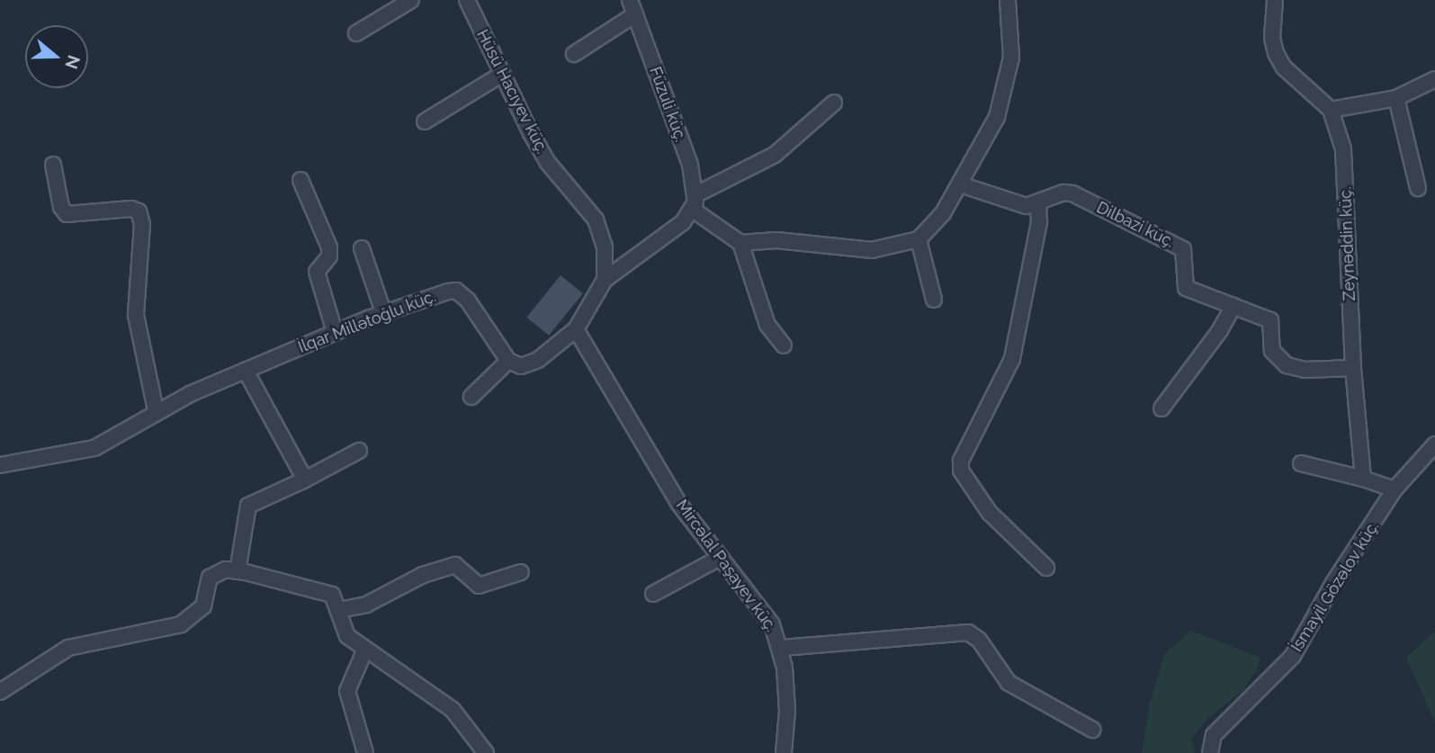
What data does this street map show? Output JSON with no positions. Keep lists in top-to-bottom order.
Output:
{
  "streets": {
    "street": [
      "Hüsü Hacıyev küç.",
      "Füzuli küç.",
      "Dilbazi küç.",
      "Zeynəddin küç.",
      "İlqar Millətoğlu küç.",
      "Mircəlal Paşayev küç.",
      "İsmayil Gözəlov küç."
    ]
  },
  "crossings": [
    ["Dilbazi küç.", "Zeynəddin küç."]
  ],
  "north": "right"
}
